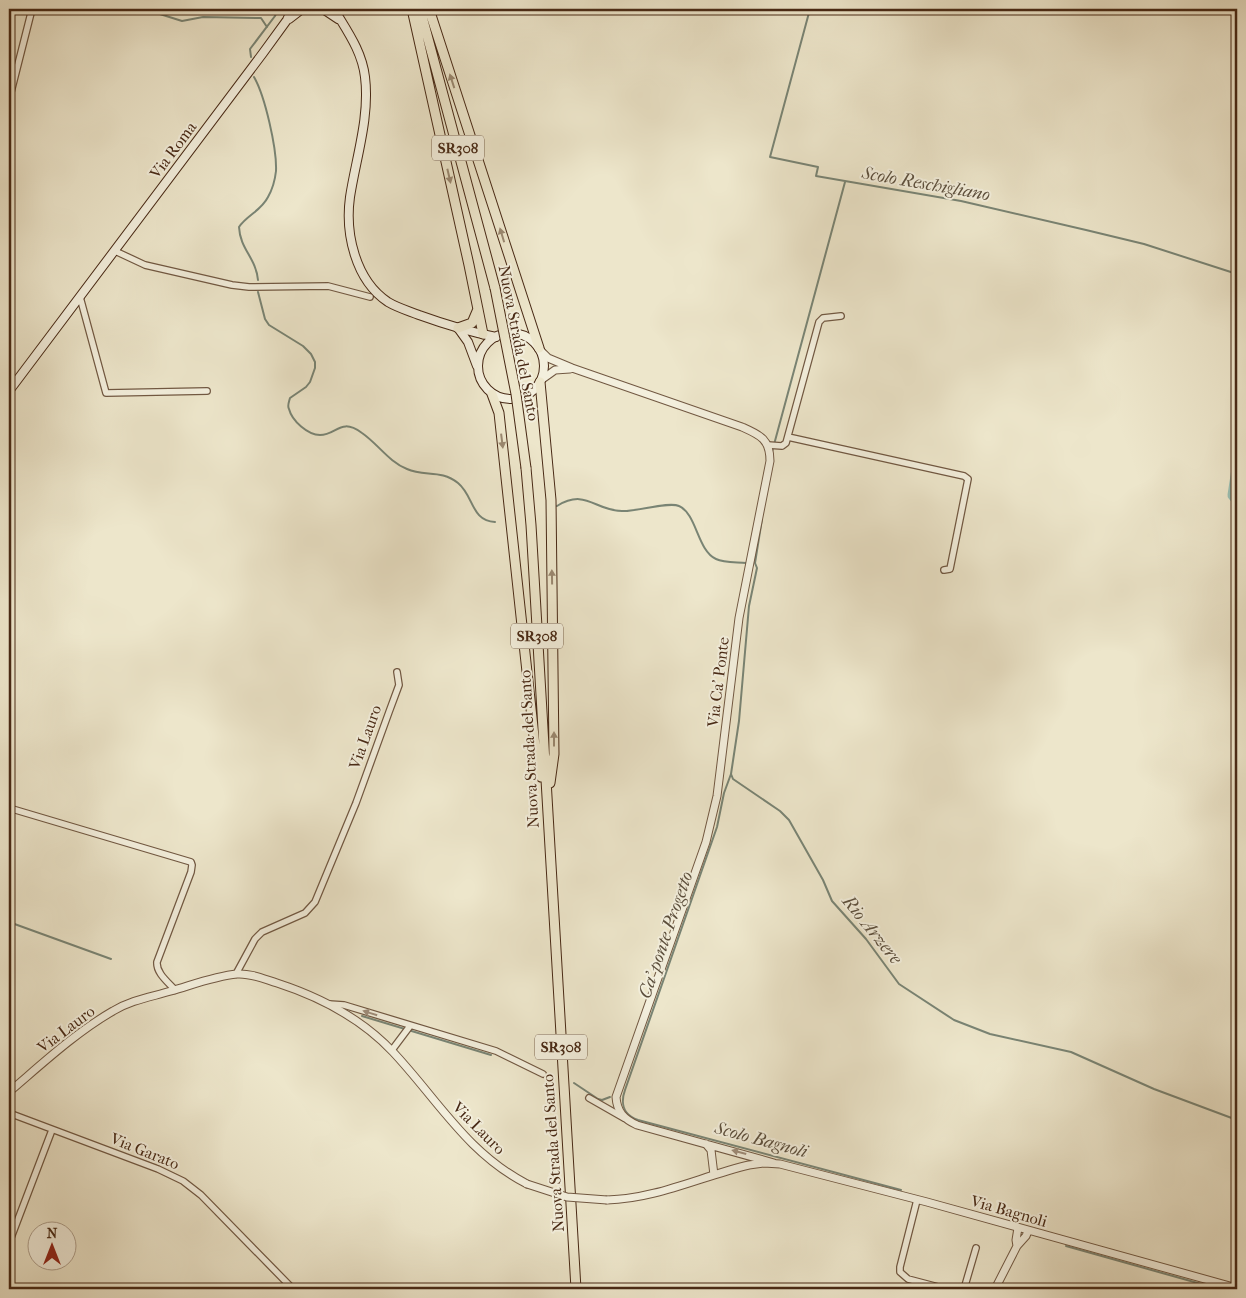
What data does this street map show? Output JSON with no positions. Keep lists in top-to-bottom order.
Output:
{
  "streets": {
    "highway": ["SR308", "Nuova Strada del Santo"],
    "main road": ["Via Roma"],
    "street": [
      "Via Ca' Ponte",
      "Via Lauro",
      "Via Garato",
      "Via Bagnoli"
    ]
  },
  "crossings": [
    ["Via Lauro", "Via Bagnoli"]
  ],
  "water": [
    "Scolo Reschigliano",
    "Rio Arzere",
    "Ca' ponte Progetto",
    "Scolo Bagnoli"
  ],
  "north": "top"
}
